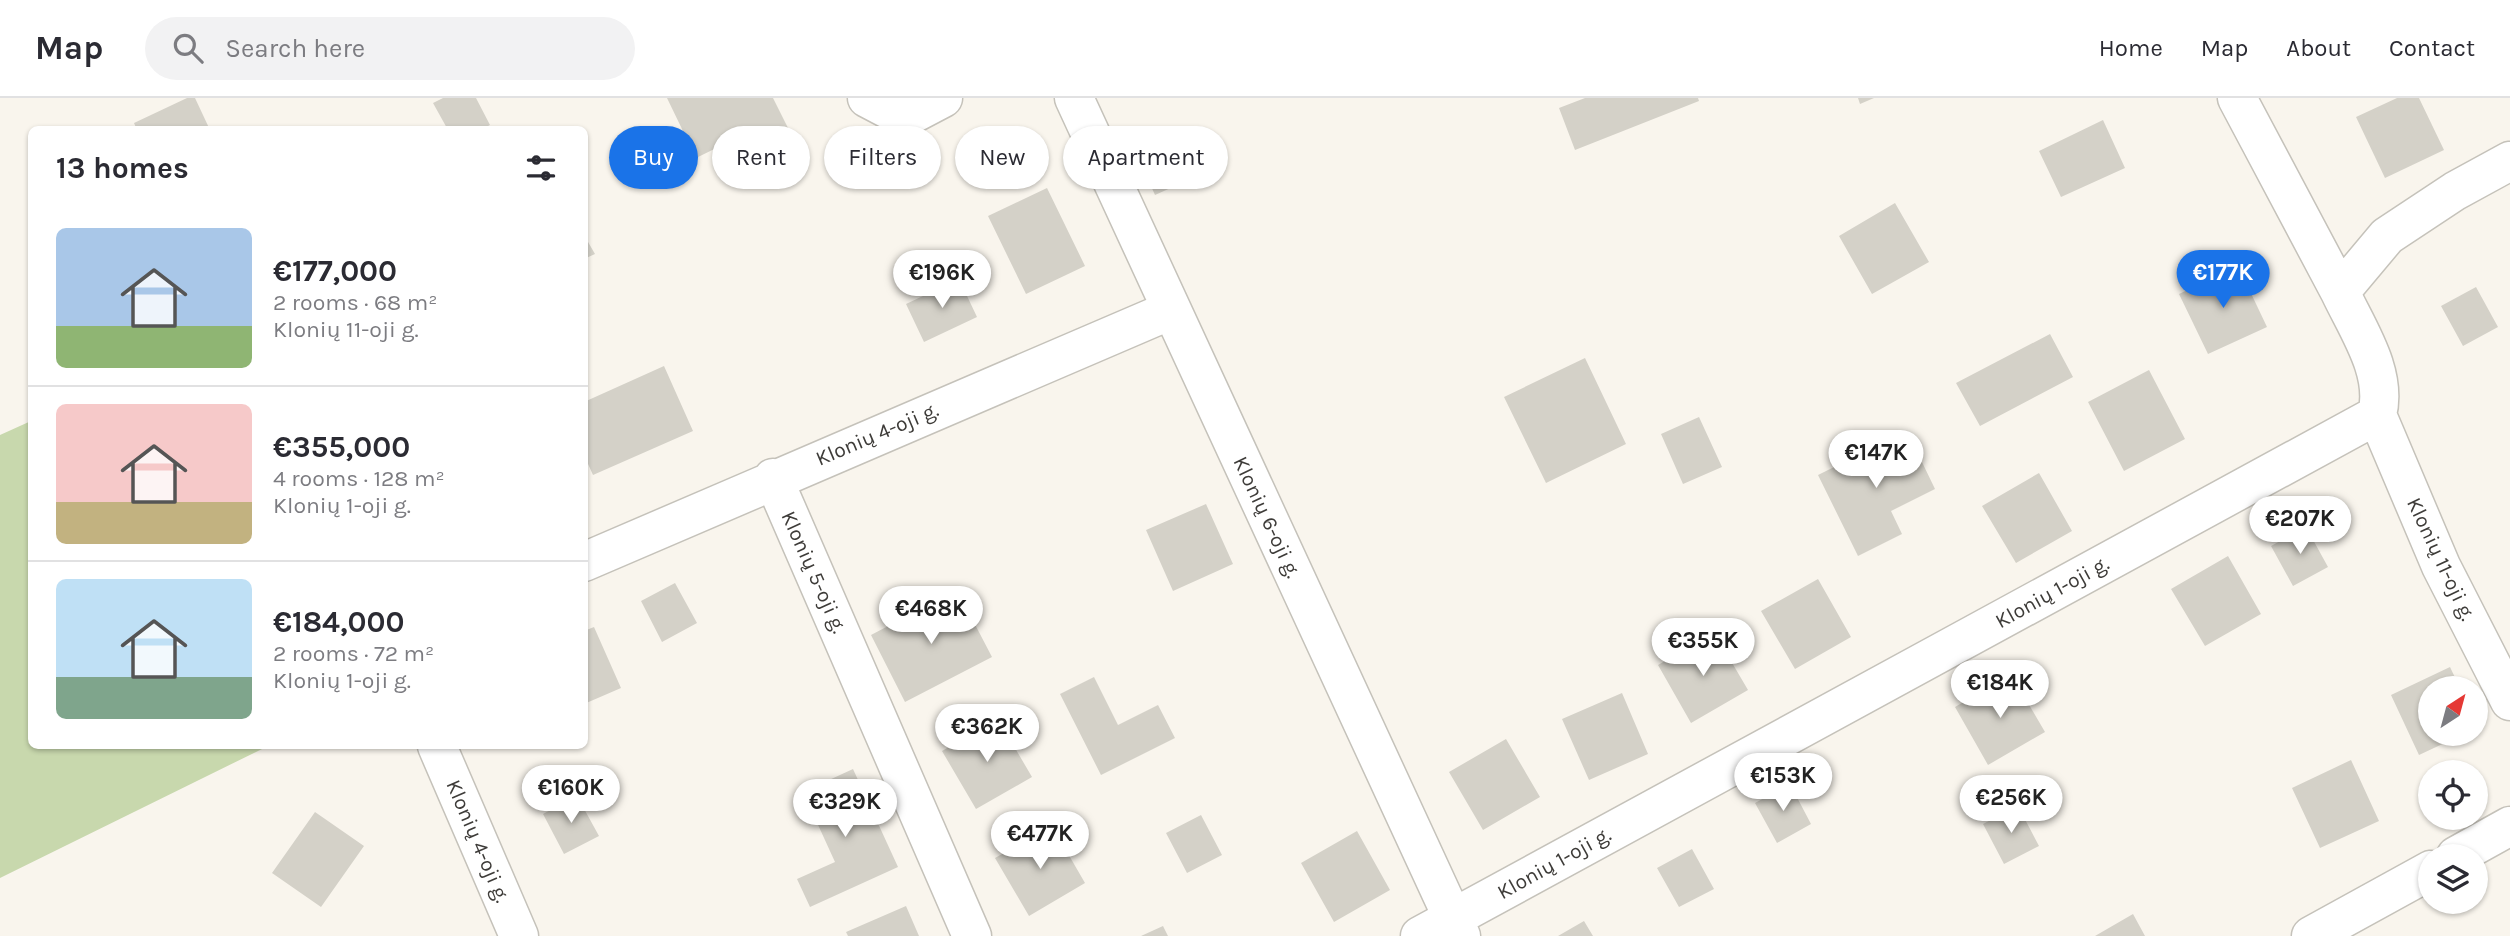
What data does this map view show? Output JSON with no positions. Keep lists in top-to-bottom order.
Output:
{
  "streets": {
    "street": [
      "Klonių 4-oji g.",
      "Klonių 6-oji g.",
      "Klonių 11-oji g.",
      "Klonių 5-oji g.",
      "Klonių 1-oji g."
    ]
  },
  "crossings": [
    ["Klonių 4-oji g.", "Klonių 6-oji g."],
    ["Klonių 4-oji g.", "Klonių 5-oji g."],
    ["Klonių 6-oji g.", "Klonių 1-oji g."],
    ["Klonių 11-oji g.", "Klonių 1-oji g."]
  ],
  "north": "top right",
  "page": {
    "header": "Map",
    "search": "Search here",
    "nav": [
      "Home",
      "Map",
      "About",
      "Contact"
    ],
    "chip": [
      "Buy",
      "Rent",
      "Filters",
      "New",
      "Apartment"
    ],
    "heading": "13 homes",
    "list": [
      {
        "name": "€177,000",
        "note": "2 rooms · 68 m² · Klonių 11-oji g."
      },
      {
        "name": "€355,000",
        "note": "4 rooms · 128 m² · Klonių 1-oji g."
      },
      {
        "name": "€184,000",
        "note": "2 rooms · 72 m² · Klonių 1-oji g."
      }
    ],
    "price": [
      "€196K",
      "€177K",
      "€147K",
      "€207K",
      "€468K",
      "€355K",
      "€184K",
      "€362K",
      "€153K",
      "€160K",
      "€256K",
      "€329K",
      "€477K"
    ]
  }
}
